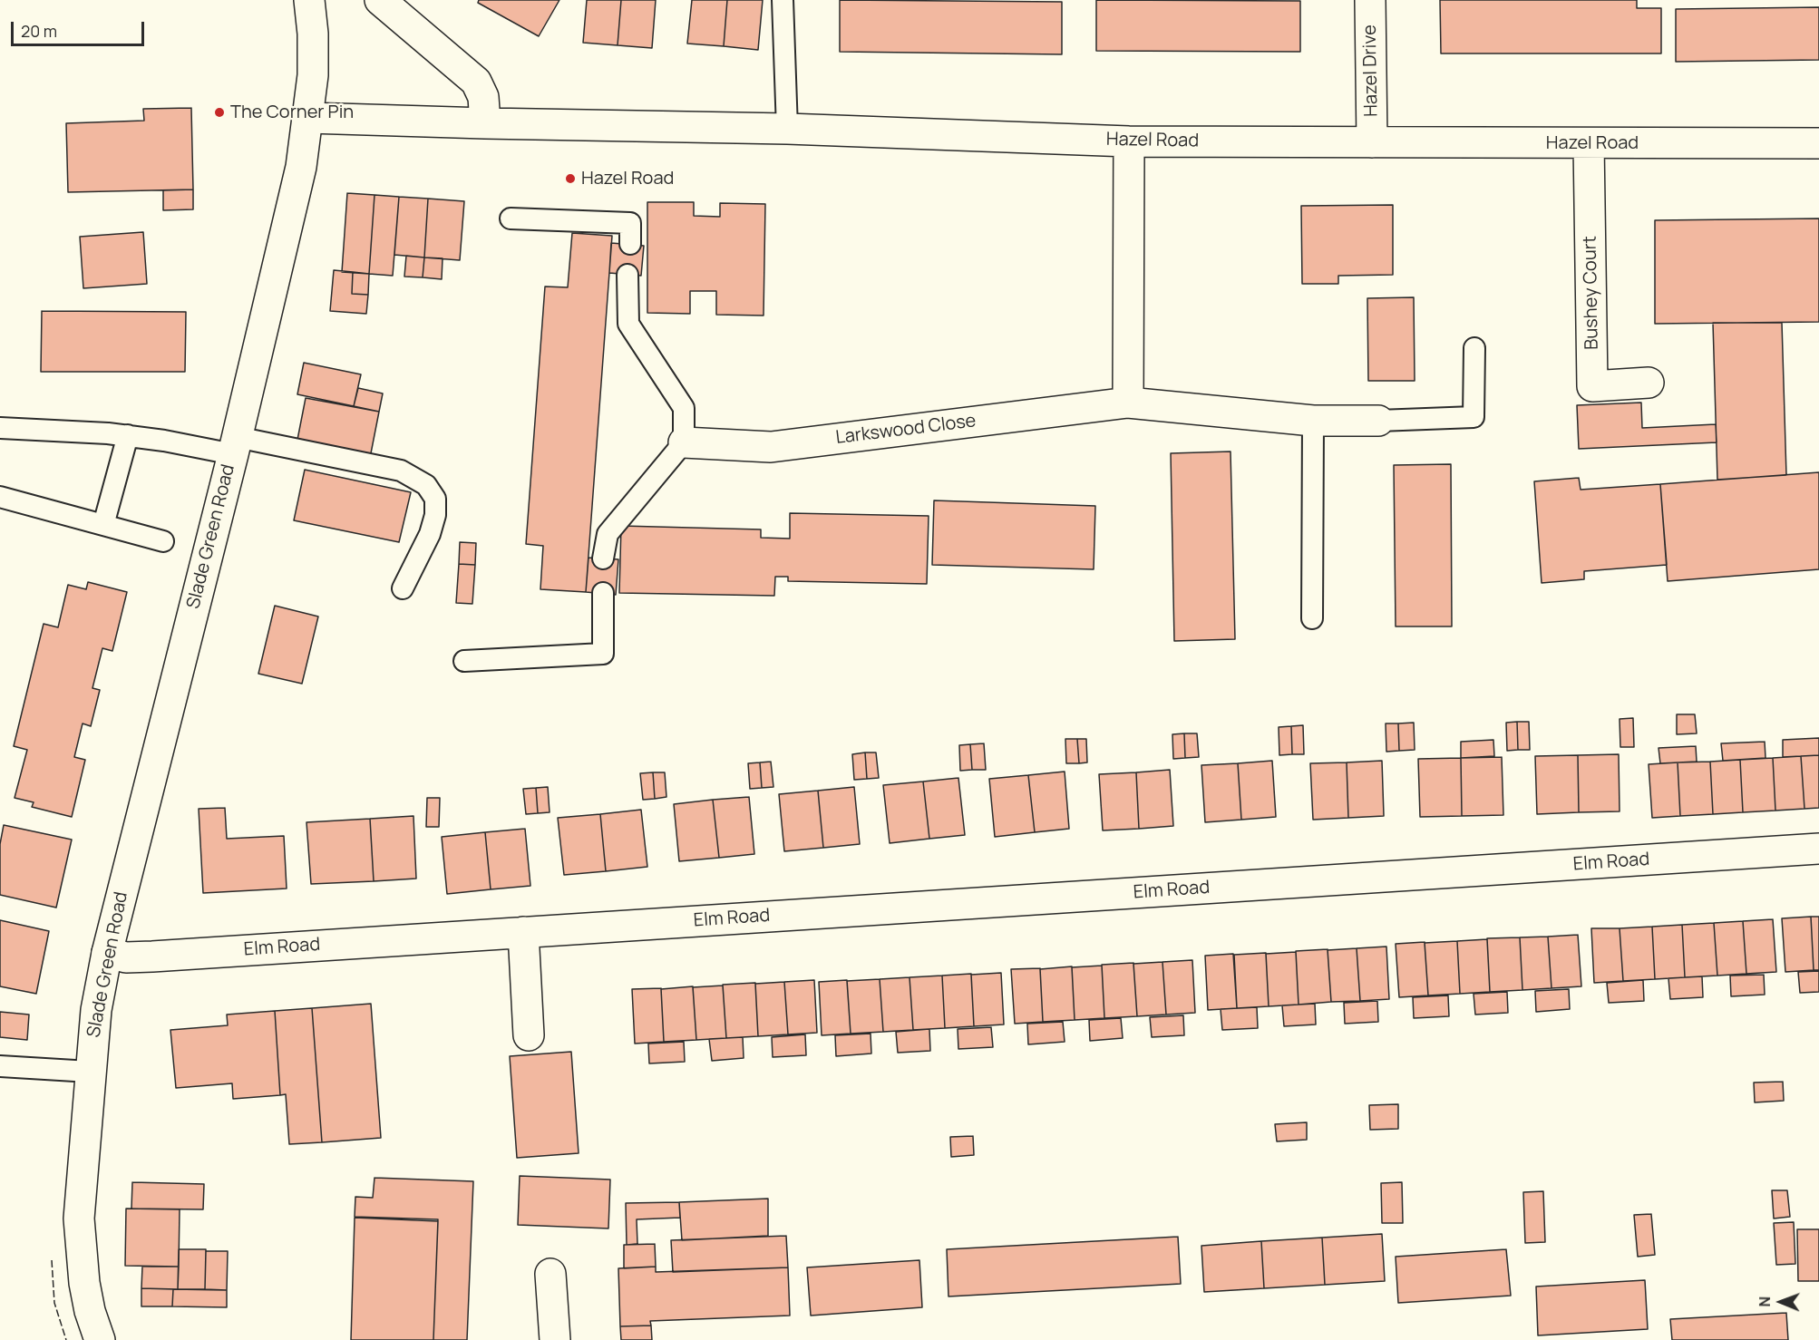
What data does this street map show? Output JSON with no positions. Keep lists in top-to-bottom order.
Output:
{
  "streets": {
    "street": [
      "Hazel Drive",
      "Hazel Road",
      "Bushey Court",
      "Larkswood Close",
      "Slade Green Road",
      "Elm Road"
    ]
  },
  "crossings": [
    ["Hazel Drive", "Hazel Road"],
    ["Hazel Road", "Bushey Court"],
    ["Hazel Road", "Slade Green Road"],
    ["Slade Green Road", "Elm Road"]
  ],
  "places": ["The Corner Pin", "Hazel Road"],
  "scale_bar": "20 m",
  "north": "left"
}
